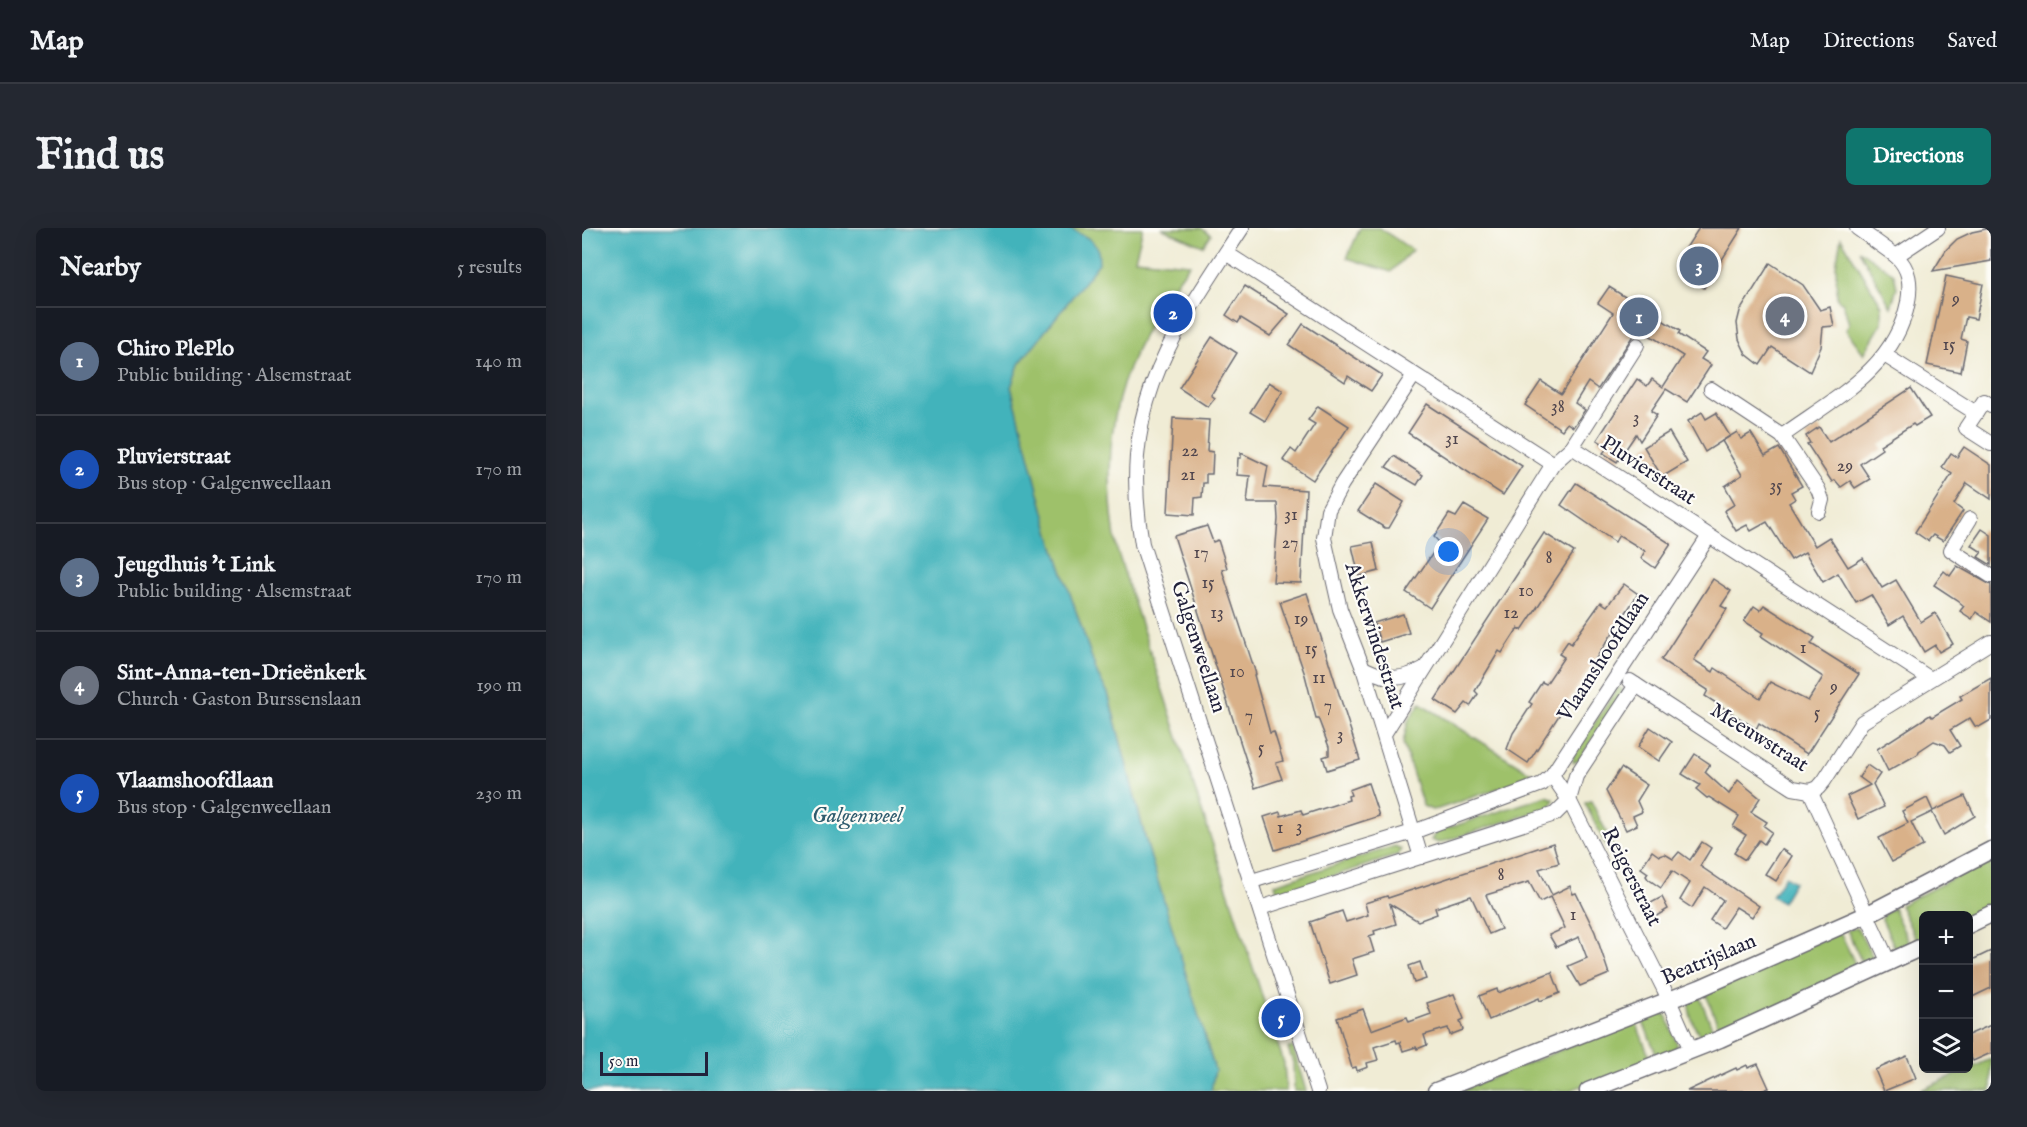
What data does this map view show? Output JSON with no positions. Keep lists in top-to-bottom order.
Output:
{
  "streets": {
    "street": [
      "Pluvierstraat",
      "Akkerwindestraat",
      "Galgenweellaan",
      "Vlaamshoofdlaan",
      "Meeuwstraat",
      "Reigerstraat",
      "Beatrijslaan"
    ]
  },
  "crossings": [
    ["Pluvierstraat", "Akkerwindestraat"],
    ["Pluvierstraat", "Vlaamshoofdlaan"],
    ["Akkerwindestraat", "Vlaamshoofdlaan"],
    ["Galgenweellaan", "Vlaamshoofdlaan"],
    ["Vlaamshoofdlaan", "Meeuwstraat"],
    ["Vlaamshoofdlaan", "Reigerstraat"],
    ["Meeuwstraat", "Beatrijslaan"],
    ["Reigerstraat", "Beatrijslaan"]
  ],
  "water": ["Galgenweel"],
  "house_numbers": [
    "9",
    "15",
    "38",
    "3",
    "31",
    "22",
    "29",
    "21",
    "35",
    "31",
    "27",
    "17",
    "8",
    "15",
    "10",
    "13",
    "12",
    "19",
    "1",
    "15",
    "10",
    "11",
    "9",
    "7",
    "5",
    "7",
    "3",
    "5",
    "3",
    "1",
    "8",
    "1"
  ],
  "scale_bar": "50 m",
  "page": {
    "header": "Map",
    "nav": ["Map", "Directions", "Saved"],
    "buttons": "Directions",
    "title": "Find us",
    "heading": ["Nearby", "5 results"],
    "pins": [
      "3",
      "2",
      "4",
      "1",
      "5"
    ],
    "list": [
      {
        "mark": "1",
        "name": "Chiro PlePlo",
        "note": "Public building · Alsemstraat",
        "value": "140 m"
      },
      {
        "mark": "2",
        "name": "Pluvierstraat",
        "note": "Bus stop · Galgenweellaan",
        "value": "170 m"
      },
      {
        "mark": "3",
        "name": "Jeugdhuis 't Link",
        "note": "Public building · Alsemstraat",
        "value": "170 m"
      },
      {
        "mark": "4",
        "name": "Sint-Anna-ten-Drieënkerk",
        "note": "Church · Gaston Burssenslaan",
        "value": "190 m"
      },
      {
        "mark": "5",
        "name": "Vlaamshoofdlaan",
        "note": "Bus stop · Galgenweellaan",
        "value": "230 m"
      }
    ],
    "map_buttons": ["+", "−"],
    "scale": "50 m"
  }
}
